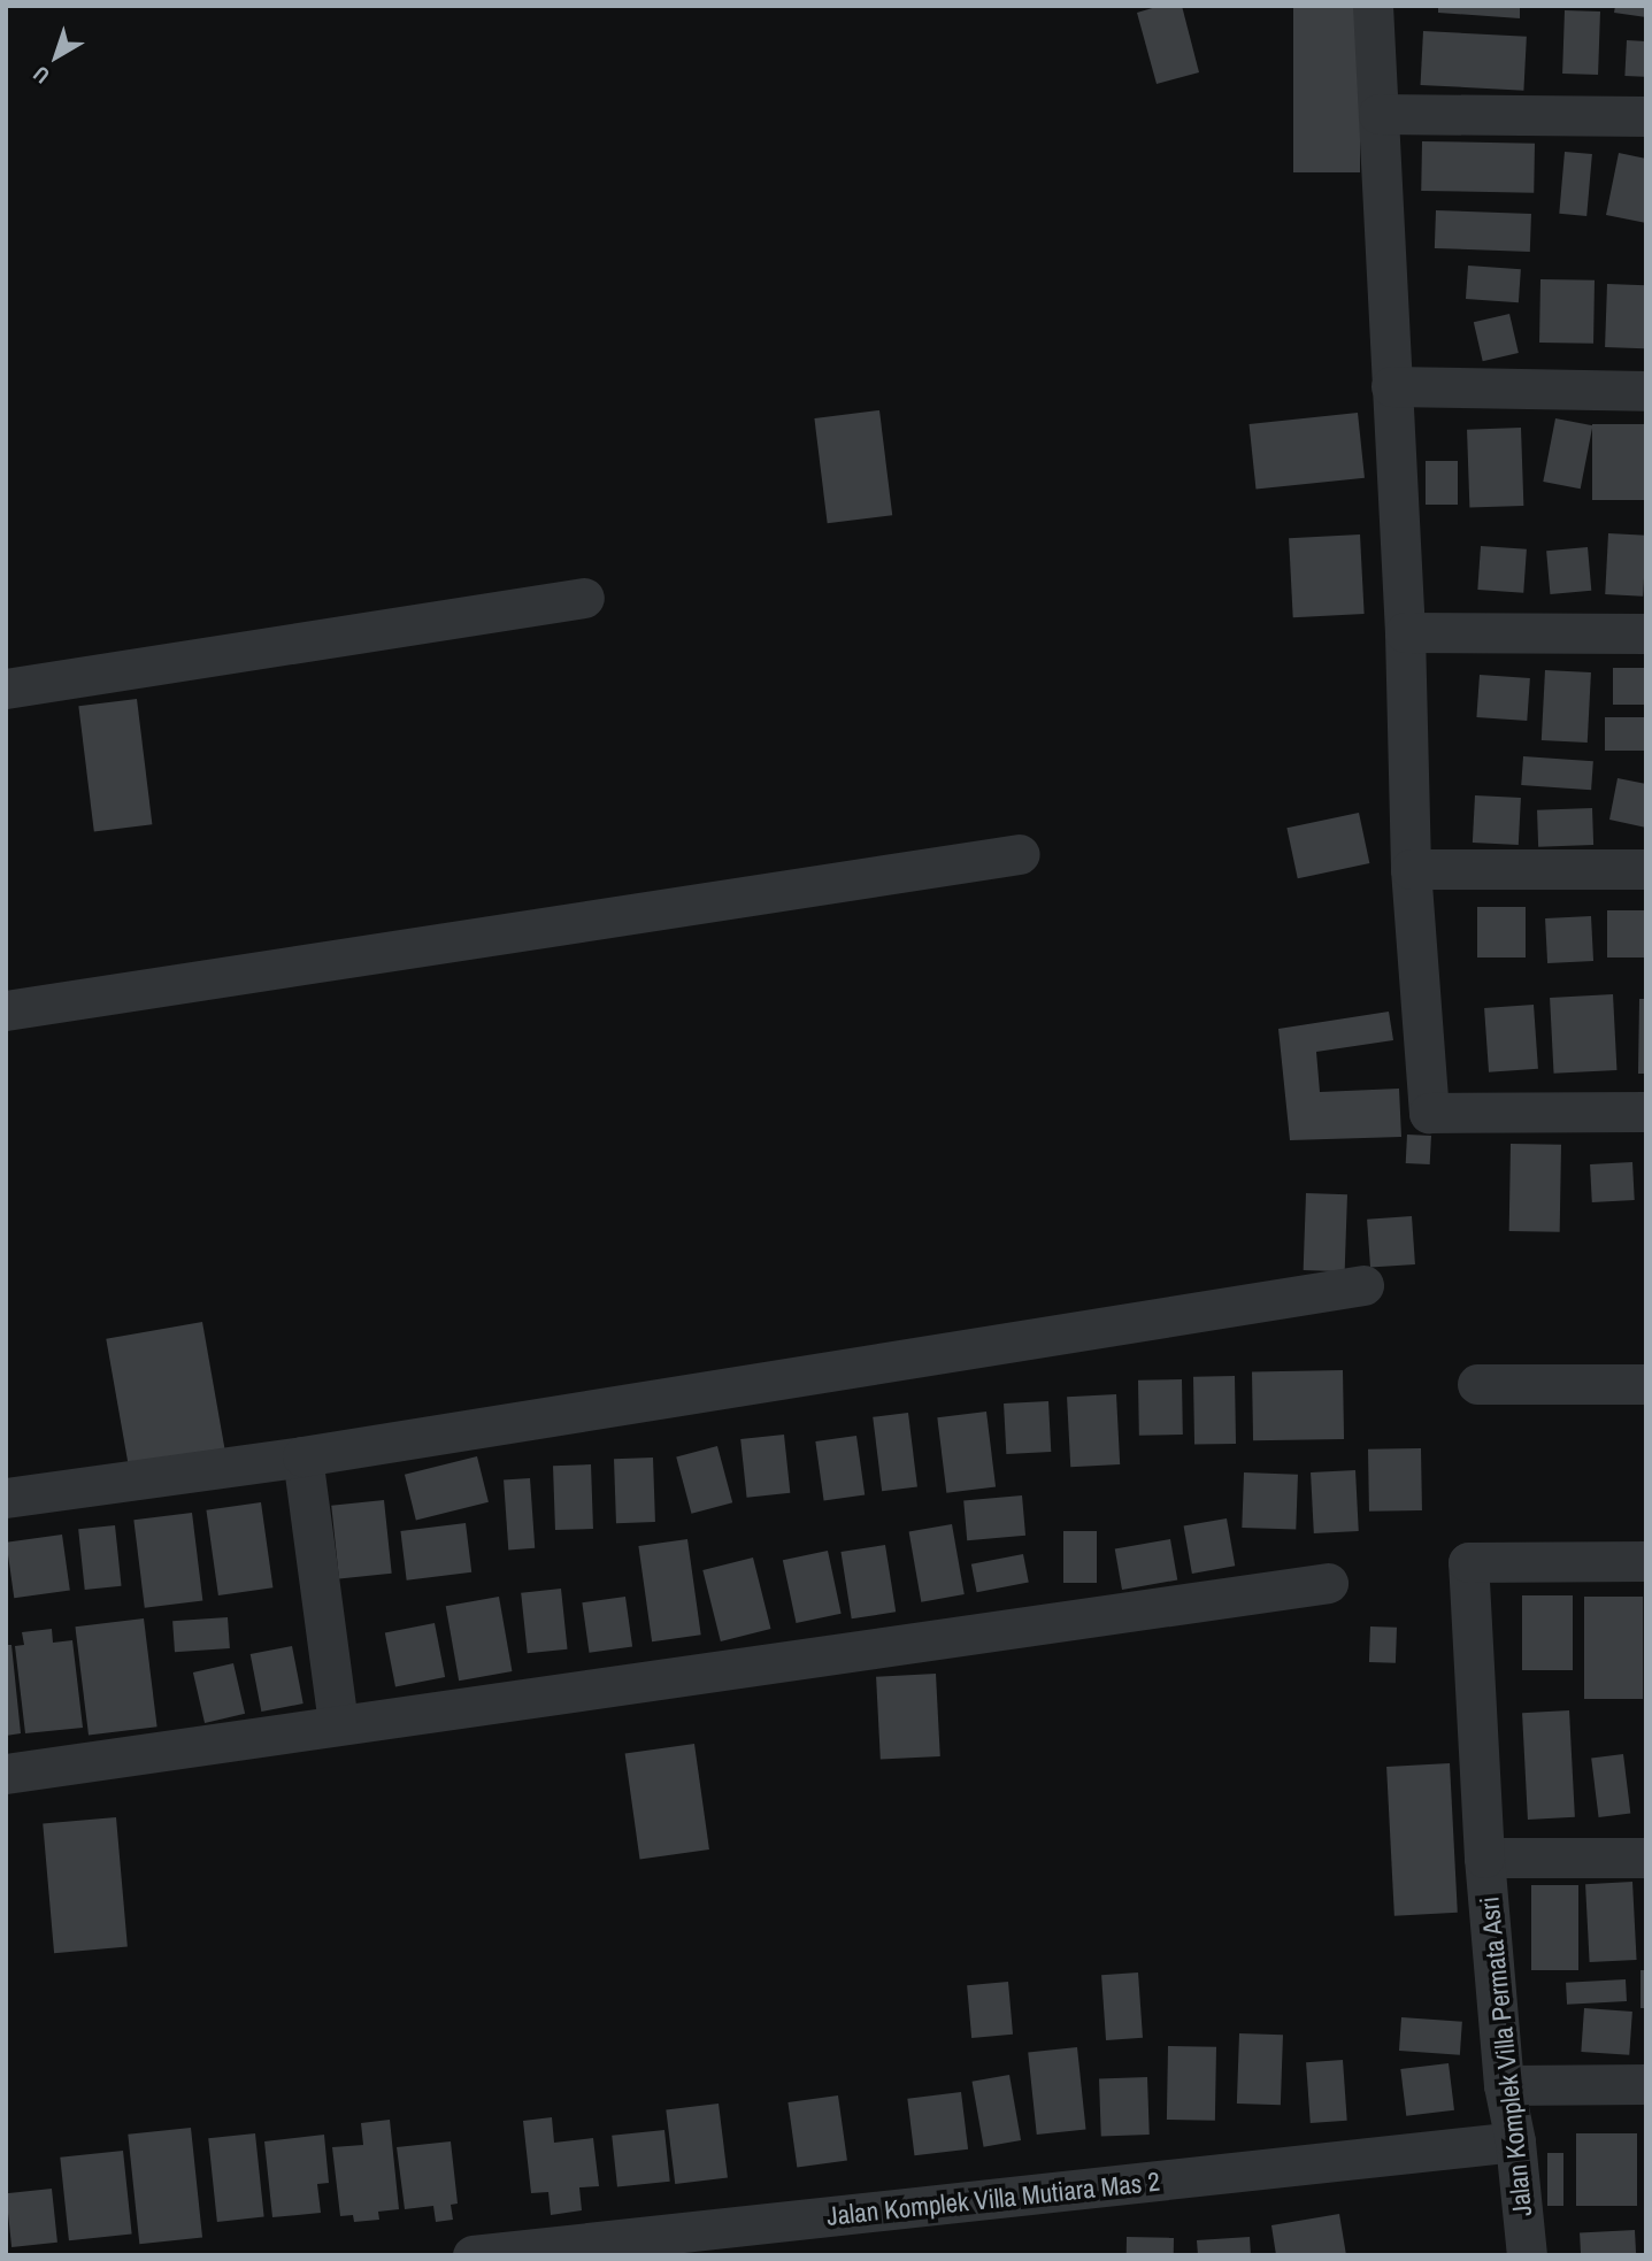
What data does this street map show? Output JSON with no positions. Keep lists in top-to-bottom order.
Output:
{
  "streets": {
    "street": ["Jalan Komplek Villa Permata Asri", "Jalan Komplek Villa Mutiara Mas 2"]
  },
  "crossings": [
    ["Jalan Komplek Villa Permata Asri", "Jalan Komplek Villa Mutiara Mas 2"]
  ],
  "north": "bottom left"
}
